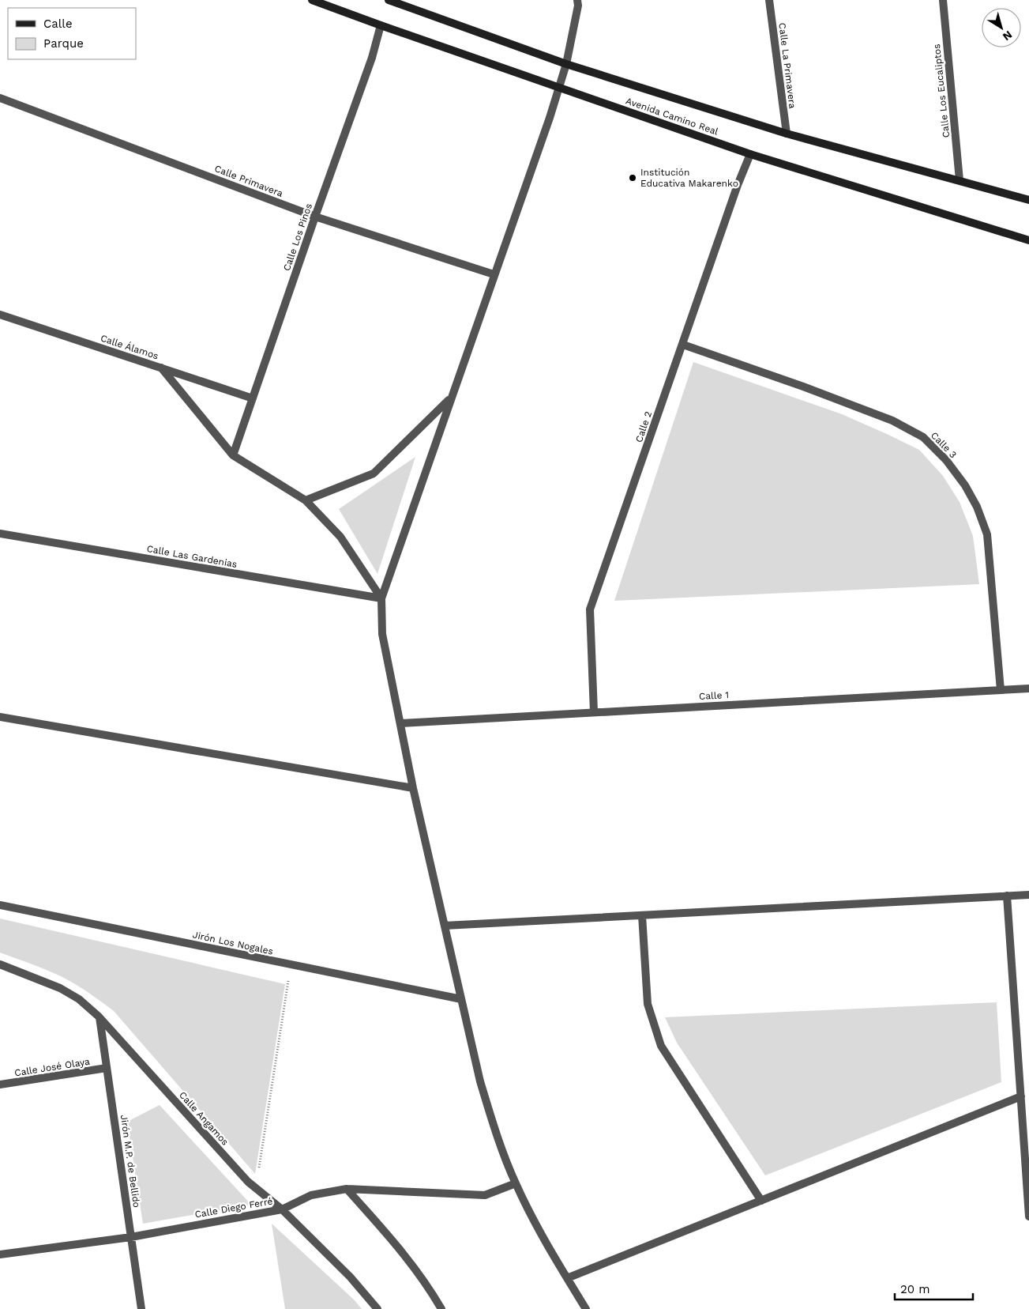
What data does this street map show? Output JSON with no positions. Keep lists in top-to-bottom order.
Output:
{
  "streets": {
    "street": [
      "Calle La Primavera",
      "Calle Los Eucaliptos",
      "Avenida Camino Real",
      "Calle Primavera",
      "Calle Los Pinos",
      "Calle Álamos",
      "Calle 2",
      "Calle 3",
      "Calle Las Gardenias",
      "Calle 1",
      "Jirón Los Nogales",
      "Calle José Olaya",
      "Calle Angamos",
      "Jirón M.P. de Bellido",
      "Calle Diego Ferré"
    ]
  },
  "crossings": [
    ["Calle La Primavera", "Avenida Camino Real"],
    ["Calle Los Eucaliptos", "Avenida Camino Real"],
    ["Avenida Camino Real", "Calle Los Pinos"],
    ["Avenida Camino Real", "Calle 2"],
    ["Calle Primavera", "Calle Los Pinos"],
    ["Calle Los Pinos", "Calle Álamos"],
    ["Calle 2", "Calle 3"],
    ["Calle 2", "Calle 1"],
    ["Calle 3", "Calle 1"],
    ["Calle José Olaya", "Jirón M.P. de Bellido"],
    ["Calle Angamos", "Jirón M.P. de Bellido"],
    ["Calle Angamos", "Calle Diego Ferré"],
    ["Jirón M.P. de Bellido", "Calle Diego Ferré"]
  ],
  "places": ["Institución Educativa Makarenko"],
  "legend": ["Calle", "Parque"],
  "scale_bar": "20 m",
  "north": "bottom right"
}
